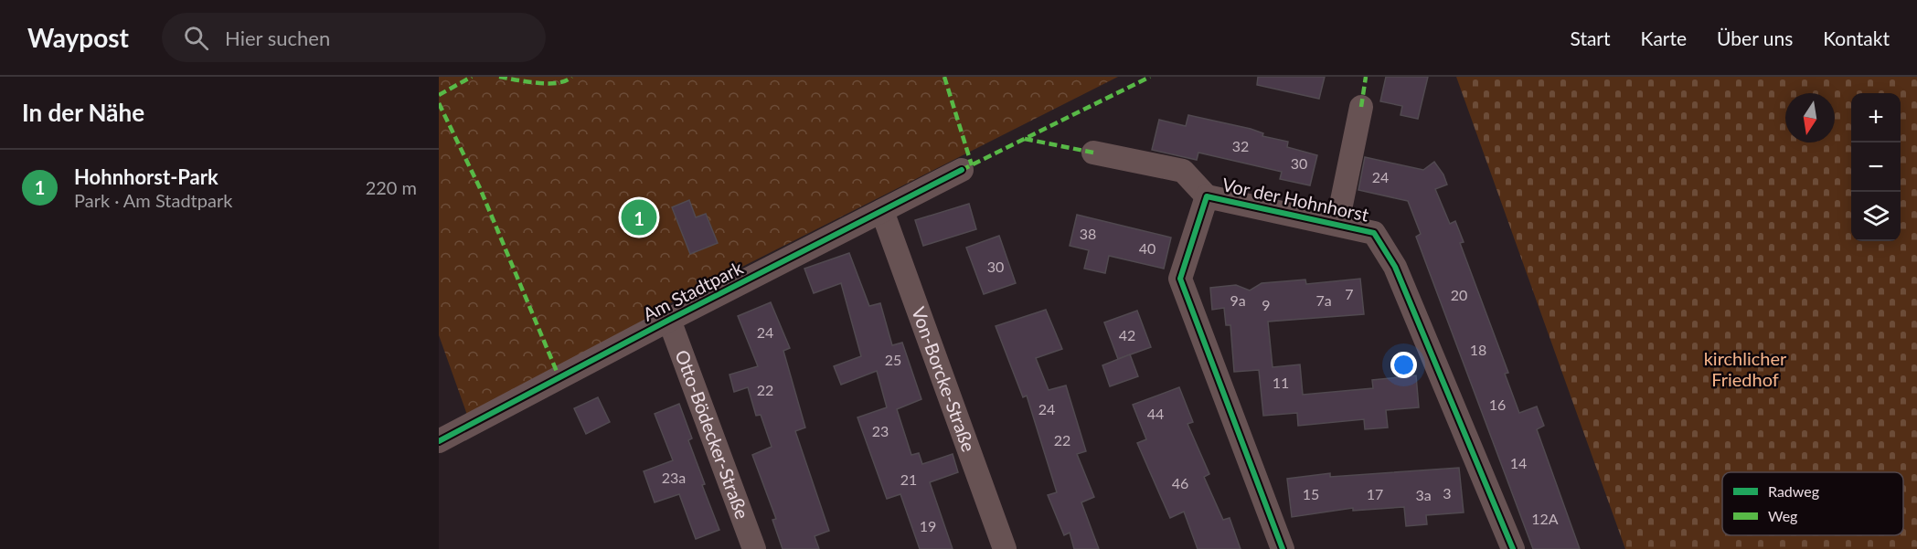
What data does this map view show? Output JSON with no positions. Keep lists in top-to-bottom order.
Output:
{
  "streets": {
    "street": [
      "Vor der Hohnhorst",
      "Am Stadtpark",
      "Von-Borcke-Straße",
      "Otto-Bödecker-Straße"
    ]
  },
  "crossings": [
    ["Am Stadtpark", "Von-Borcke-Straße"],
    ["Am Stadtpark", "Otto-Bödecker-Straße"]
  ],
  "parks": ["kirchlicher Friedhof"],
  "house_numbers": [
    "32",
    "30",
    "24",
    "38",
    "40",
    "30",
    "7",
    "20",
    "9a",
    "7a",
    "9",
    "24",
    "42",
    "18",
    "25",
    "11",
    "22",
    "16",
    "24",
    "44",
    "23",
    "22",
    "14",
    "23a",
    "21",
    "46",
    "3",
    "15",
    "17",
    "3a",
    "12A",
    "19"
  ],
  "legend": ["Radweg", "Weg"],
  "north": "bottom",
  "page": {
    "header": "Waypost",
    "search": "Hier suchen",
    "nav": [
      "Start",
      "Karte",
      "Über uns",
      "Kontakt"
    ],
    "heading": "In der Nähe",
    "map_buttons": ["+", "−"],
    "list": [
      {
        "mark": "1",
        "name": "Hohnhorst-Park",
        "note": "Park · Am Stadtpark",
        "value": "220 m"
      }
    ],
    "pins": "1"
  }
}
